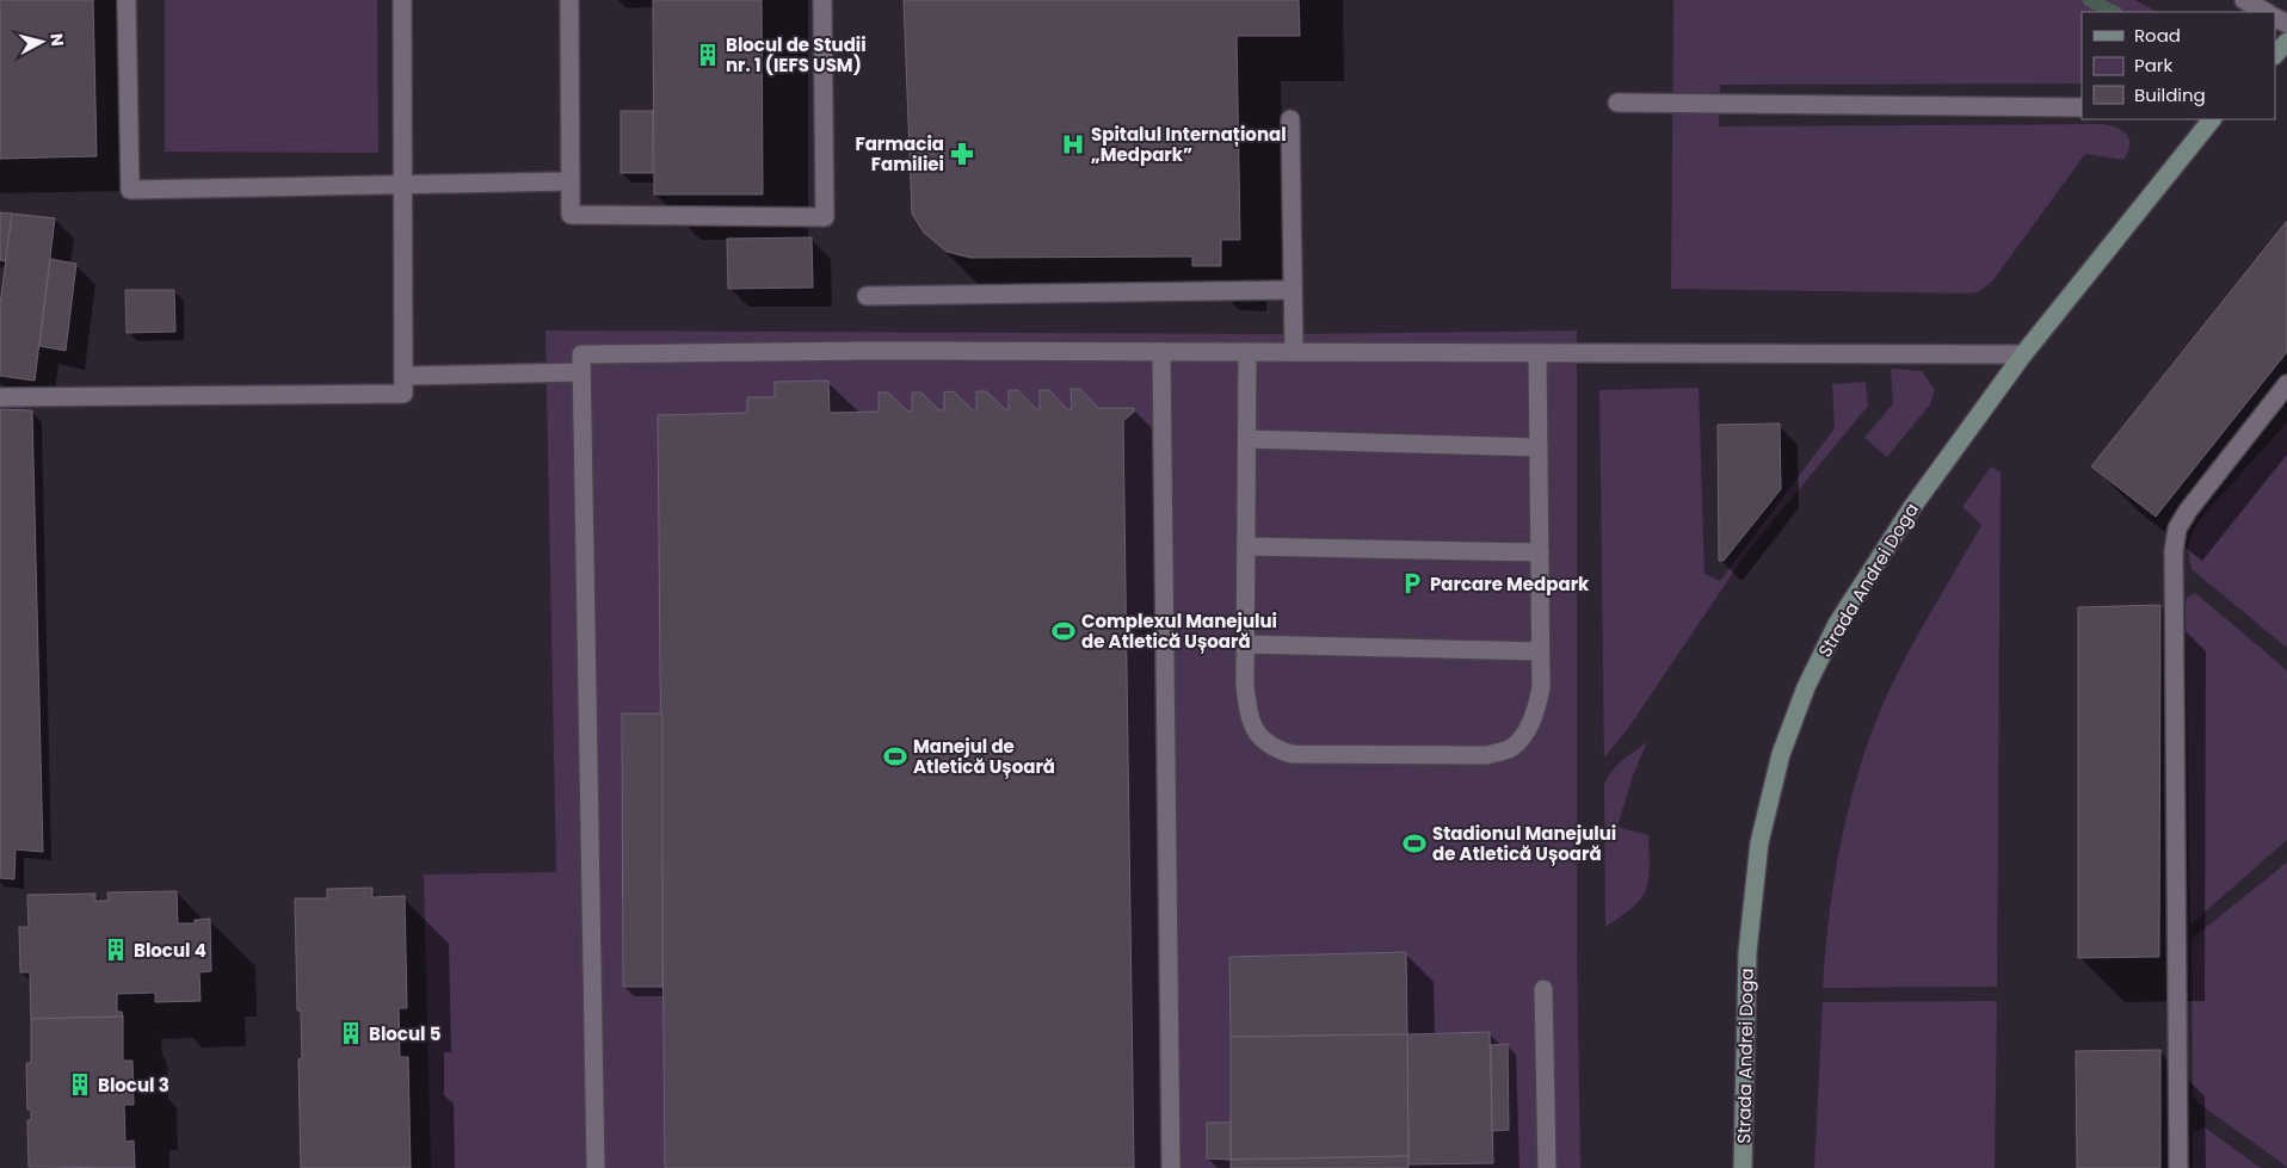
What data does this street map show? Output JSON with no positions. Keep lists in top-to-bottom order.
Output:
{
  "streets": {
    "street": ["Strada Andrei Doga"]
  },
  "places": {
    "building": [
      "Blocul de Studii nr. 1 (IEFS USM)",
      "Blocul 4",
      "Blocul 5",
      "Blocul 3"
    ],
    "hospital": ["Spitalul Internațional „Medpark”"],
    "pharmacy": ["Farmacia Familiei"],
    "parking": ["Parcare Medpark"],
    "sports": ["Complexul Manejului de Atletică Ușoară", "Manejul de Atletică Ușoară", "Stadionul Manejului de Atletică Ușoară"]
  },
  "legend": ["Road", "Park", "Building"],
  "north": "right"
}
